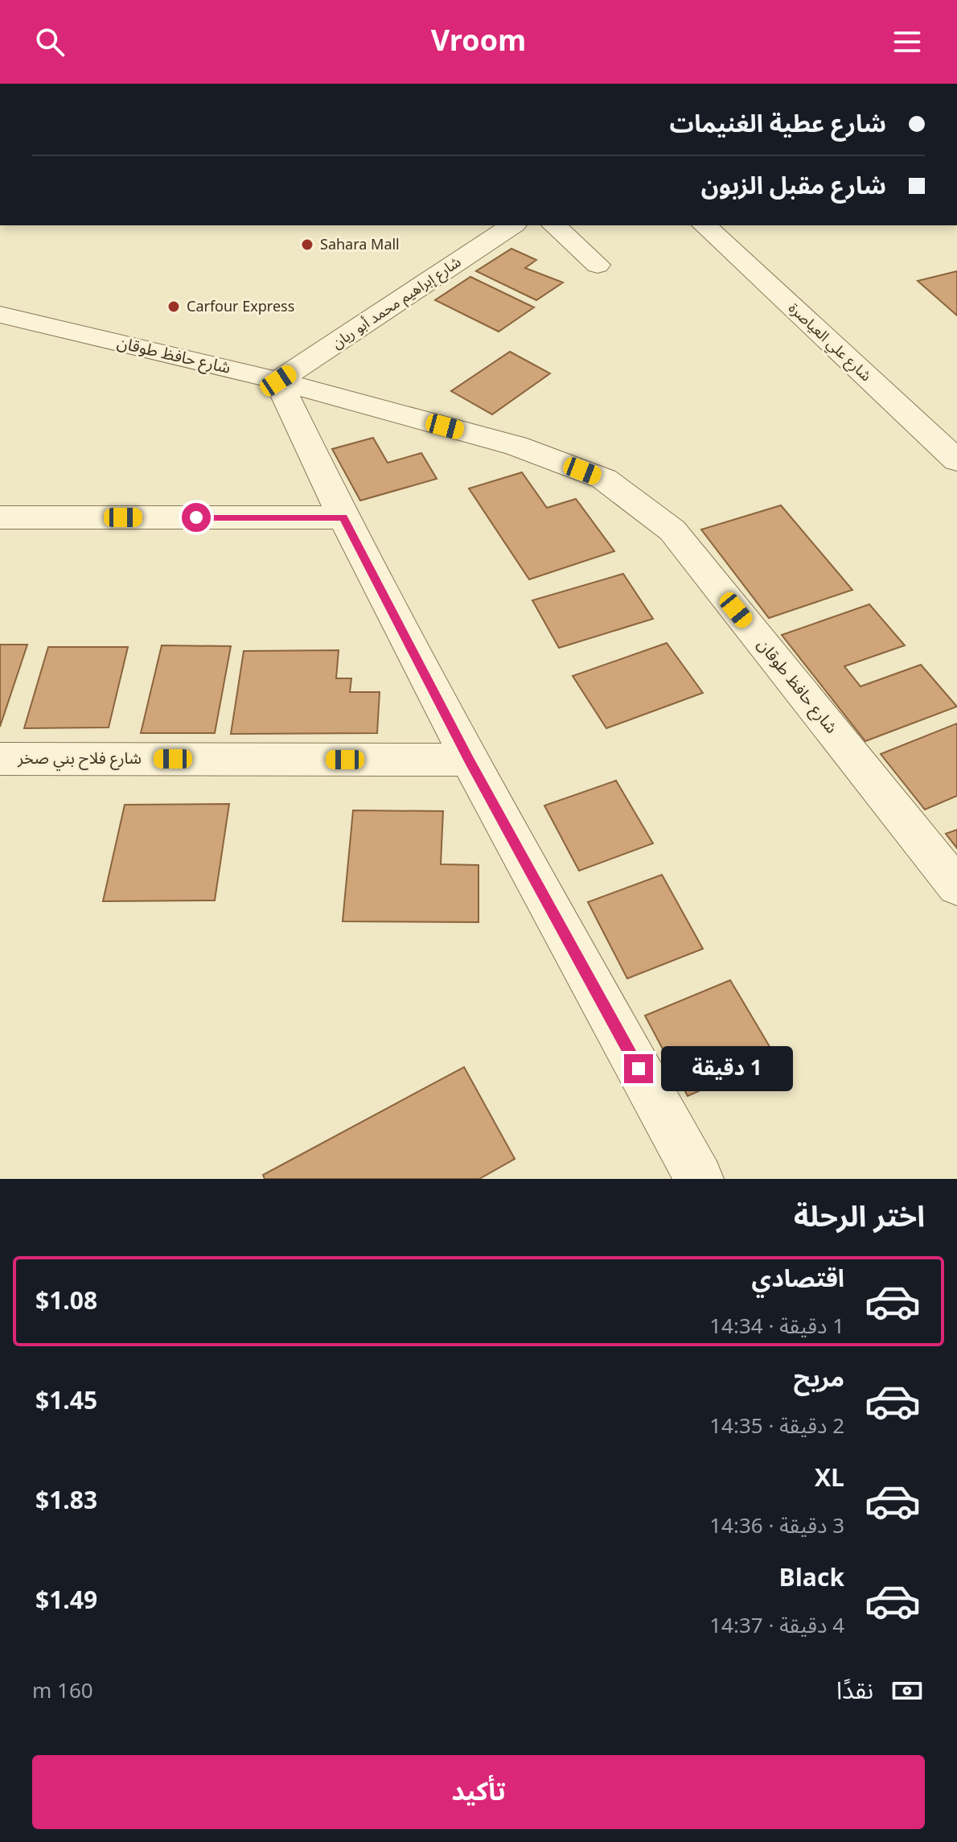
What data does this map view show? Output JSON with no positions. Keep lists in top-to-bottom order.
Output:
{
  "streets": {
    "street": [
      "شارع إبراهيم محمد أبو ريان",
      "شارع علي العياصرة",
      "شارع حافظ طوقان",
      "شارع فلاح بني صخر"
    ]
  },
  "crossings": [
    ["شارع إبراهيم محمد أبو ريان", "شارع حافظ طوقان"]
  ],
  "places": ["Sahara Mall", "Carfour Express"],
  "page": {
    "header": "Vroom",
    "banner": ["شارع عطية الغنيمات", "شارع مقبل الزبون"],
    "bubble": "1 دقيقة",
    "heading": "اختر الرحلة",
    "list": [
      {
        "name": "اقتصادي",
        "note": "1 دقيقة · 14:34",
        "value": "$1.08"
      },
      {
        "name": "مريح",
        "note": "2 دقيقة · 14:35",
        "value": "$1.45"
      },
      {
        "name": "XL",
        "note": "3 دقيقة · 14:36",
        "value": "$1.83"
      },
      {
        "name": "Black",
        "note": "4 دقيقة · 14:37",
        "value": "$1.49"
      }
    ],
    "pay": ["نقدًا", "160 m"],
    "buttons": "تأكيد"
  }
}
